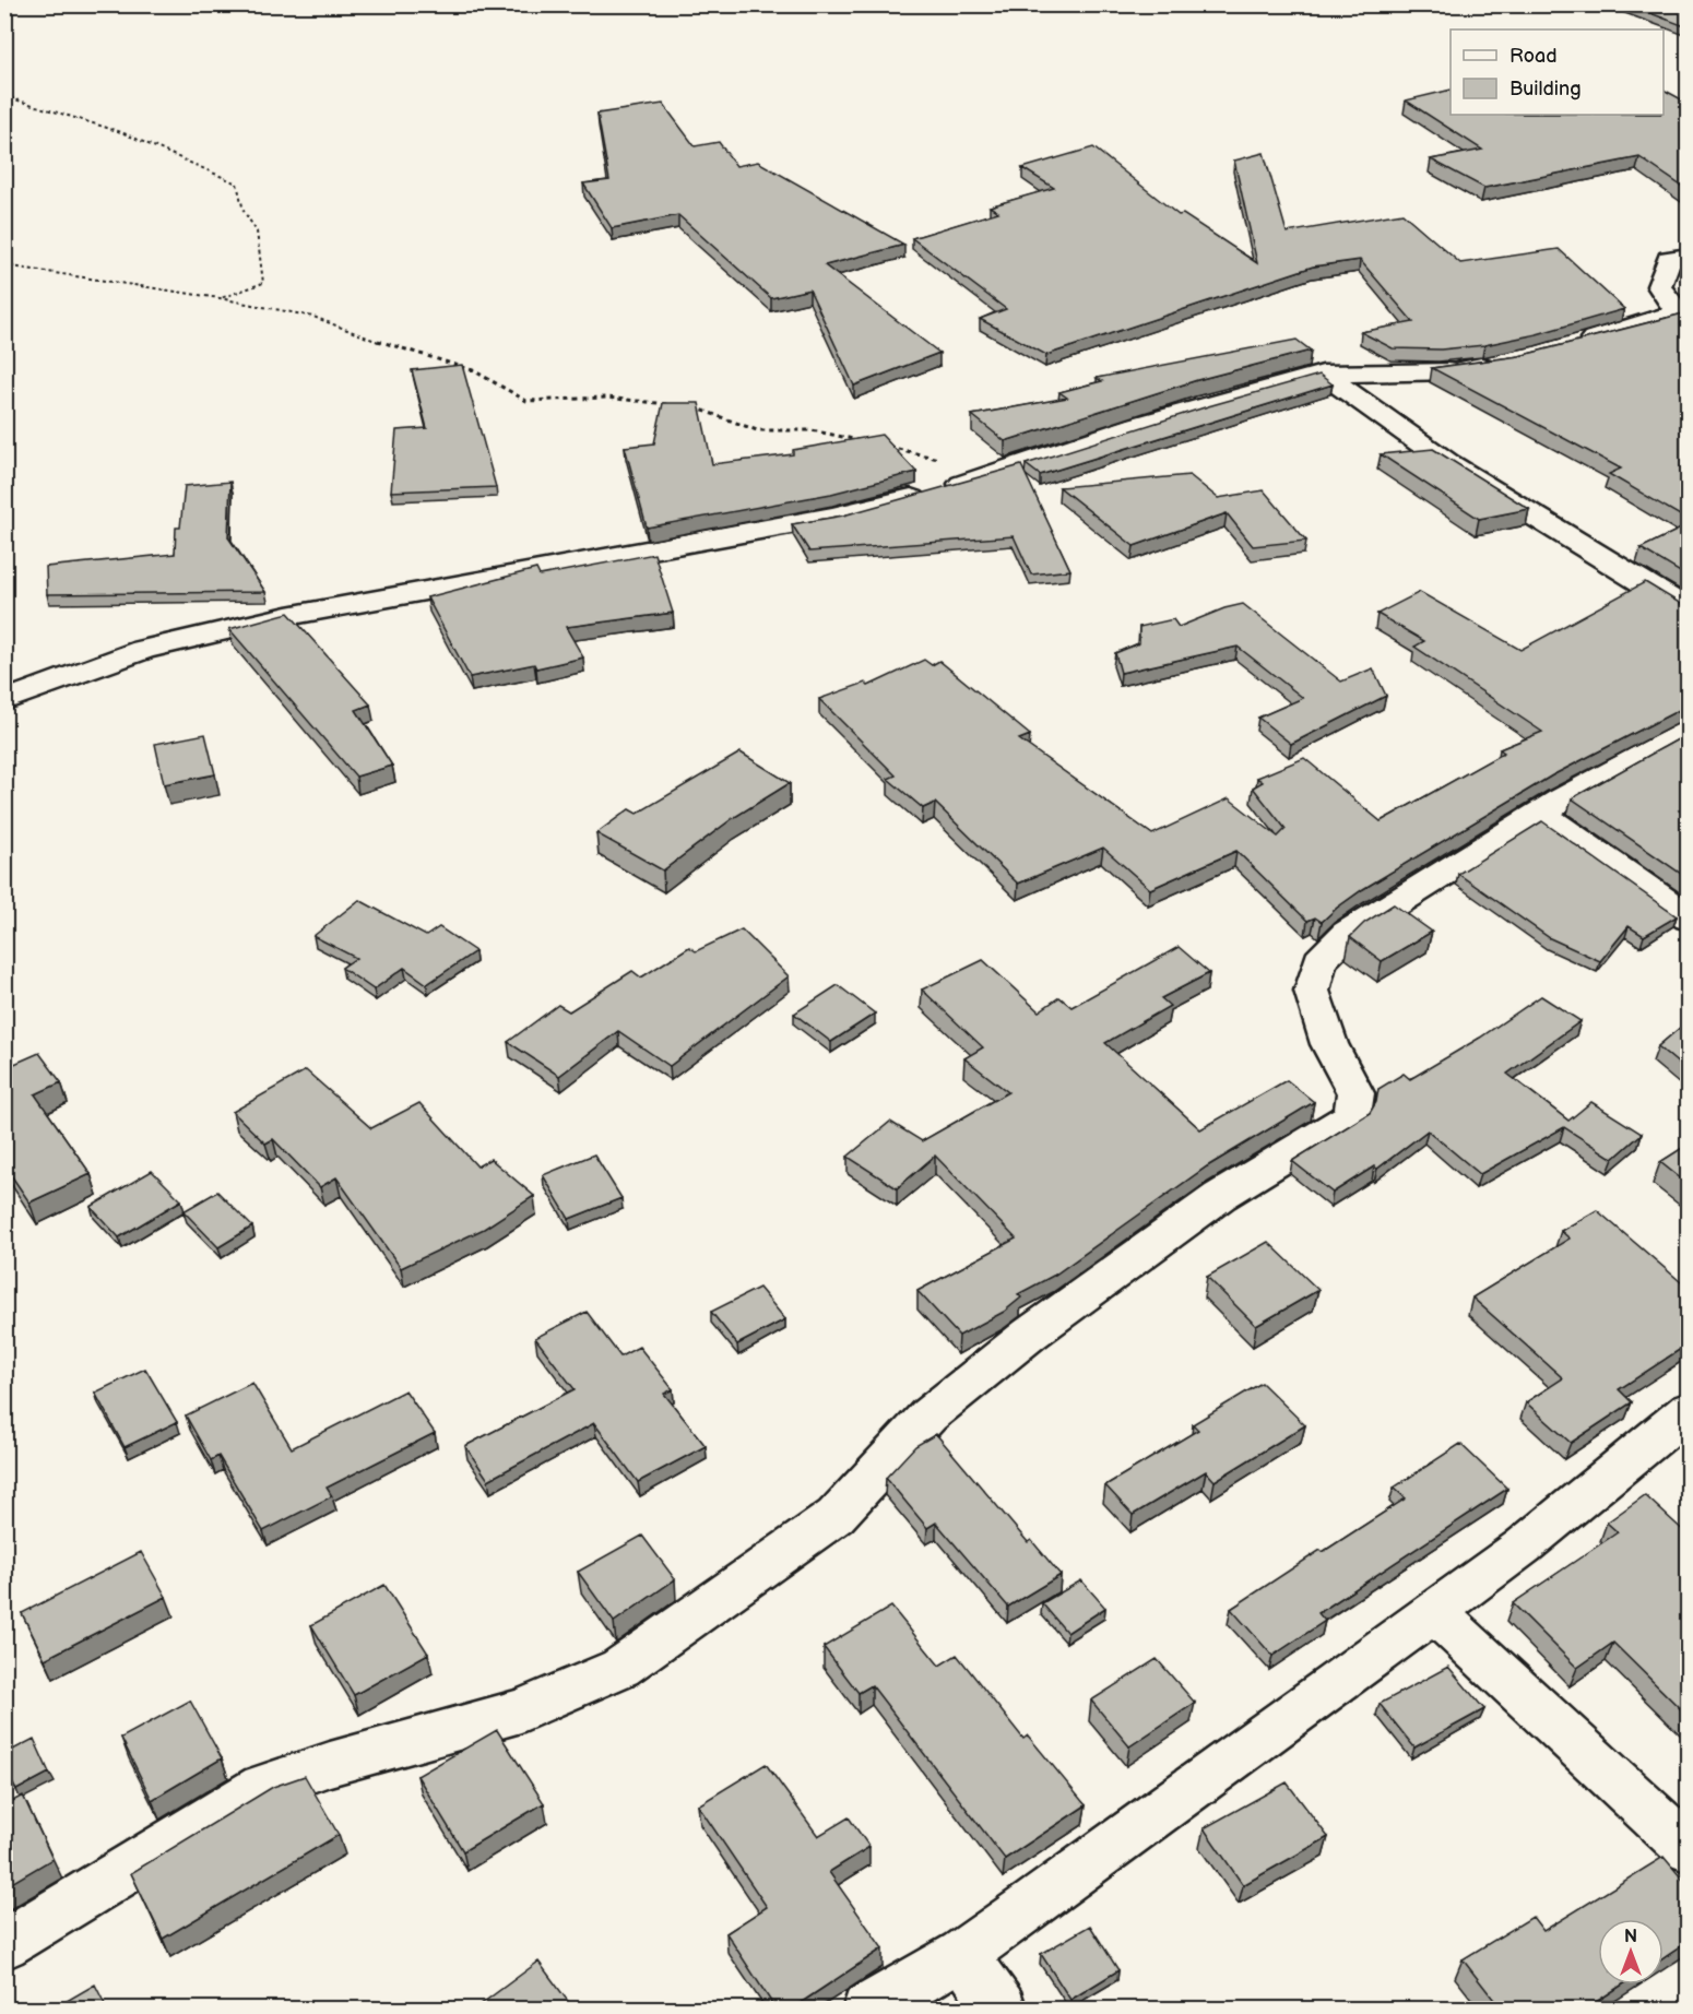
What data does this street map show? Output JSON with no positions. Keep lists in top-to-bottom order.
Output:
{
  "legend": ["Road", "Building"],
  "north": "top"
}
